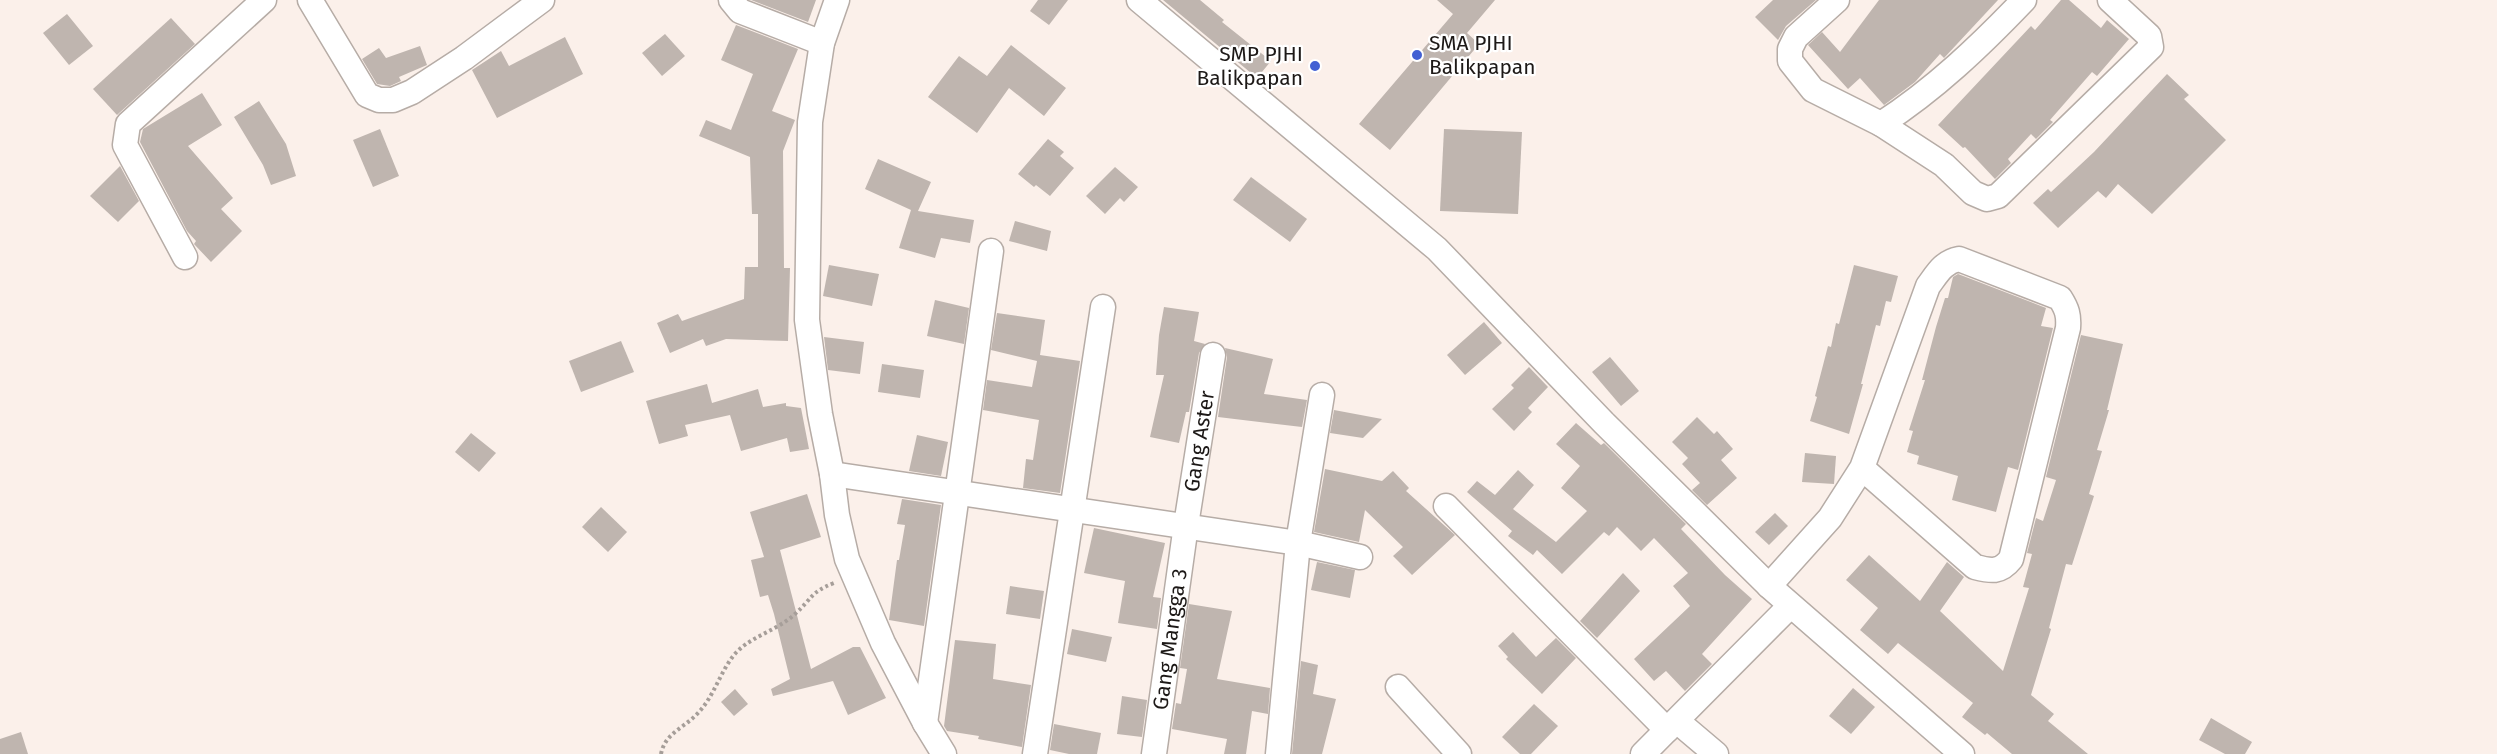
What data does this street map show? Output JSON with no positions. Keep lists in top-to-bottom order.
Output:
{
  "streets": {
    "street": ["Gang Aster", "Gang Mangga 3"]
  },
  "crossings": [
    ["Gang Aster", "Gang Mangga 3"]
  ],
  "places": ["SMA PJHI Balikpapan", "SMP PJHI Balikpapan"]
}
